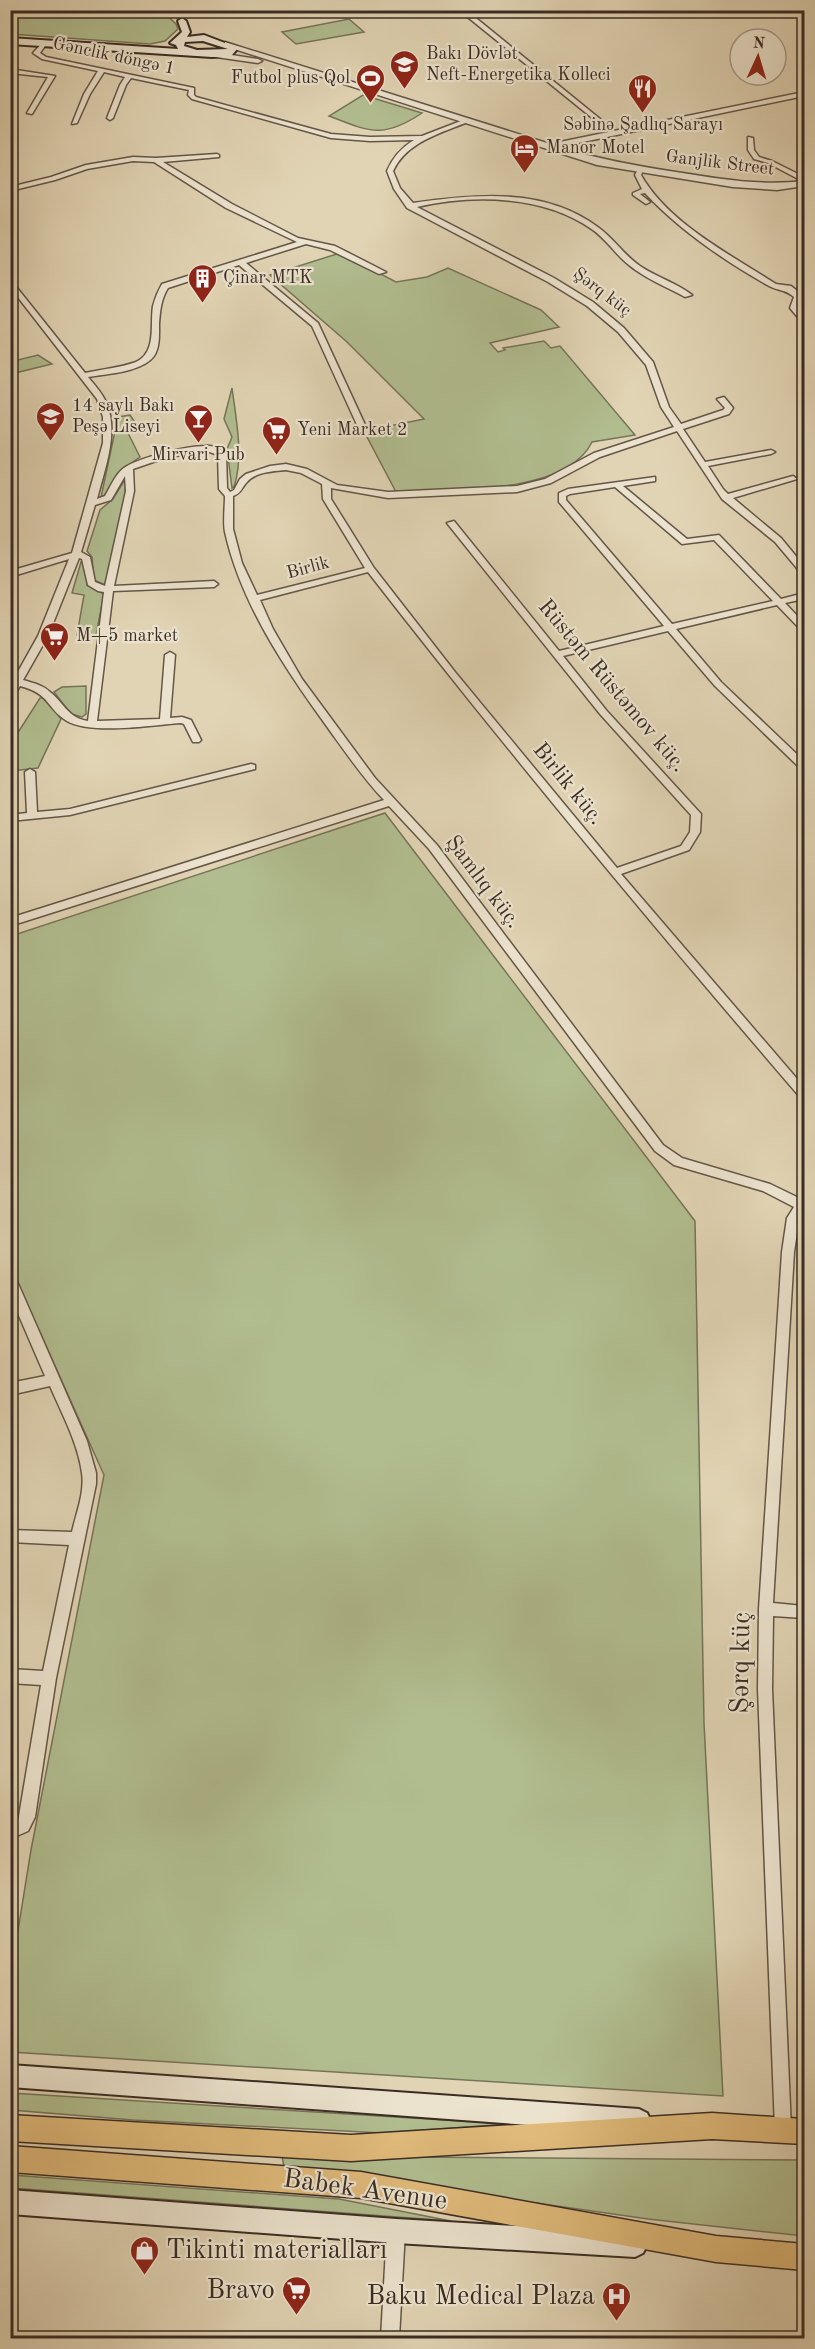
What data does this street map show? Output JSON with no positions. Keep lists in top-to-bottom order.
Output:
{
  "streets": {
    "main road": ["Babek Avenue"],
    "street": [
      "Gənclik döngə 1",
      "Ganjlik Street",
      "Şərq küç",
      "Birlik",
      "Rüstəm Rüstəmov küç.",
      "Birlik küç.",
      "Şamlıq küç."
    ]
  },
  "crossings": [
    ["Gənclik döngə 1", "Şərq küç"],
    ["Ganjlik Street", "Şərq küç"],
    ["Şərq küç", "Şamlıq küç."],
    ["Şərq küç", "Babek Avenue"],
    ["Birlik", "Birlik küç."],
    ["Birlik", "Şamlıq küç."],
    ["Rüstəm Rüstəmov küç.", "Birlik küç."]
  ],
  "places": {
    "school or university": ["Bakı Dövlət Neft-Energetika Kolleci", "14 saylı Bakı Peşə Liseyi"],
    "sports": ["Futbol plus Qol"],
    "restaurant": ["Səbinə Şadlıq Sarayı"],
    "hotel": ["Manor Motel"],
    "building": ["Çinar MTK"],
    "bar": ["Mirvari Pub"],
    "supermarket": ["Yeni Market 2", "М+5 market", "Bravo"],
    "shop": ["Tikinti materialları"],
    "hospital": ["Baku Medical Plaza"]
  },
  "north": "top"
}
